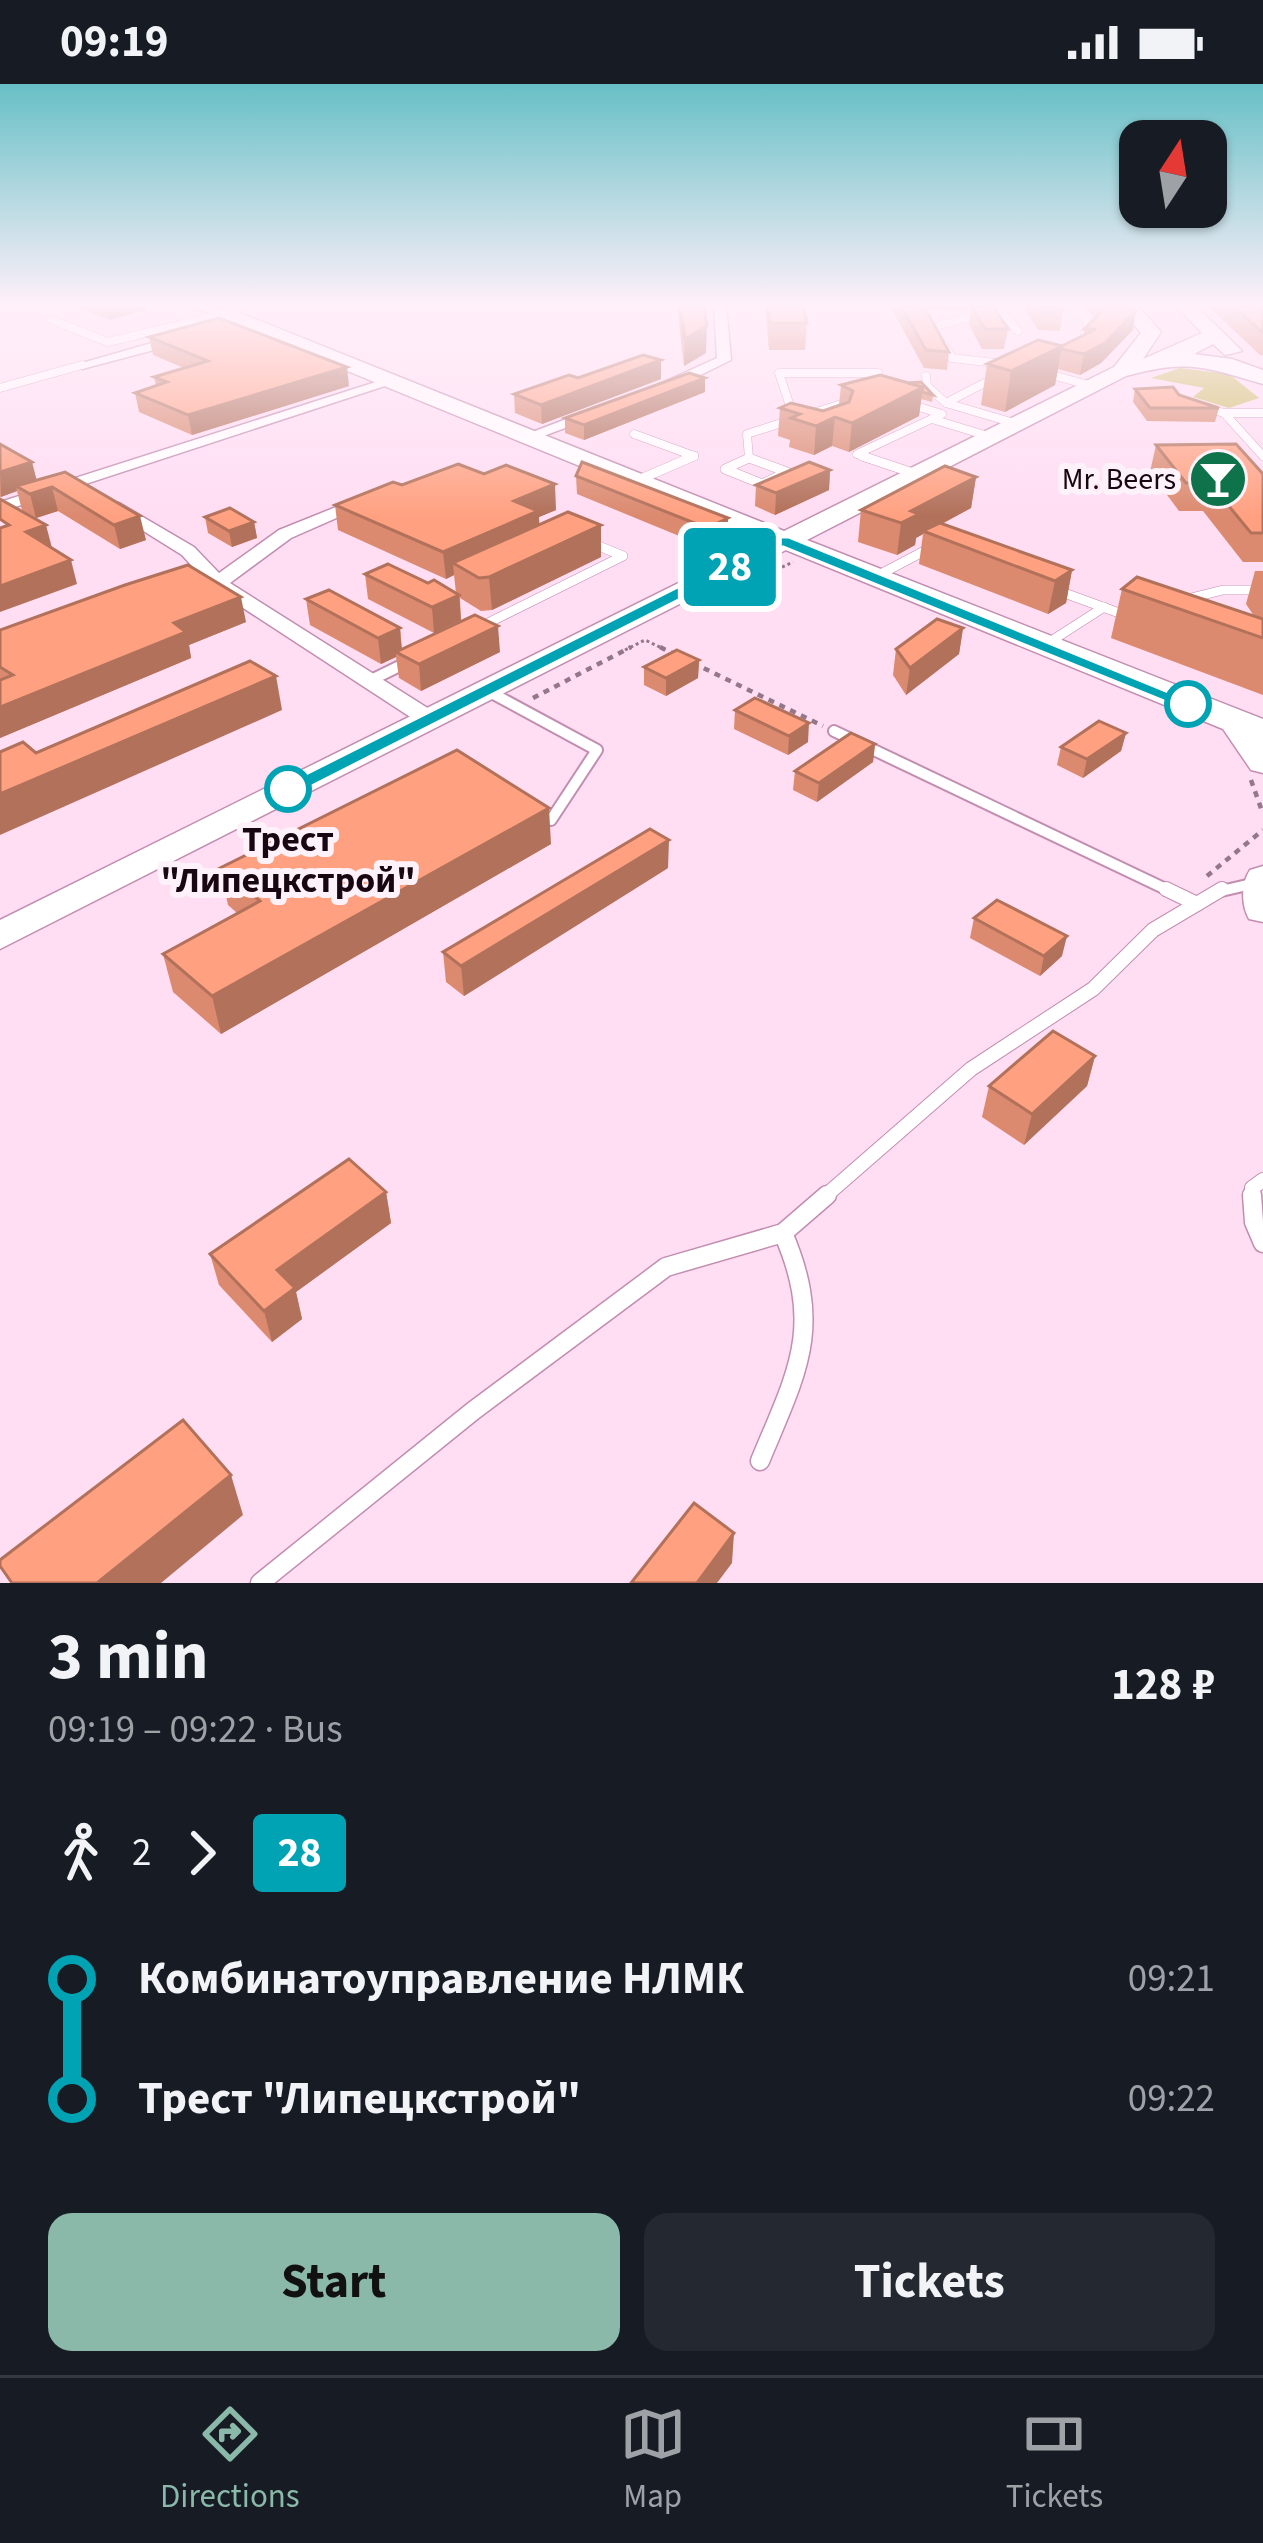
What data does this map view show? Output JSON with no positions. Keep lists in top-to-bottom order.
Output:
{
  "places": {
    "bar": ["Mr. Beers"],
    "other": ["Трест \"Липецкстрой\""]
  },
  "lines": ["bus line 28"],
  "north": "top",
  "page": {
    "status": "09:19",
    "on_map": "28",
    "heading": ["3 min", "09:19 – 09:22 · Bus", "128 ₽"],
    "legs": ["2", "28"],
    "list": [
      {
        "name": "Комбинатоуправление НЛМК",
        "value": "09:21"
      },
      {
        "name": "Трест \"Липецкстрой\"",
        "value": "09:22"
      }
    ],
    "buttons": ["Start", "Tickets"],
    "tabs": ["Directions", "Map", "Tickets"]
  }
}
